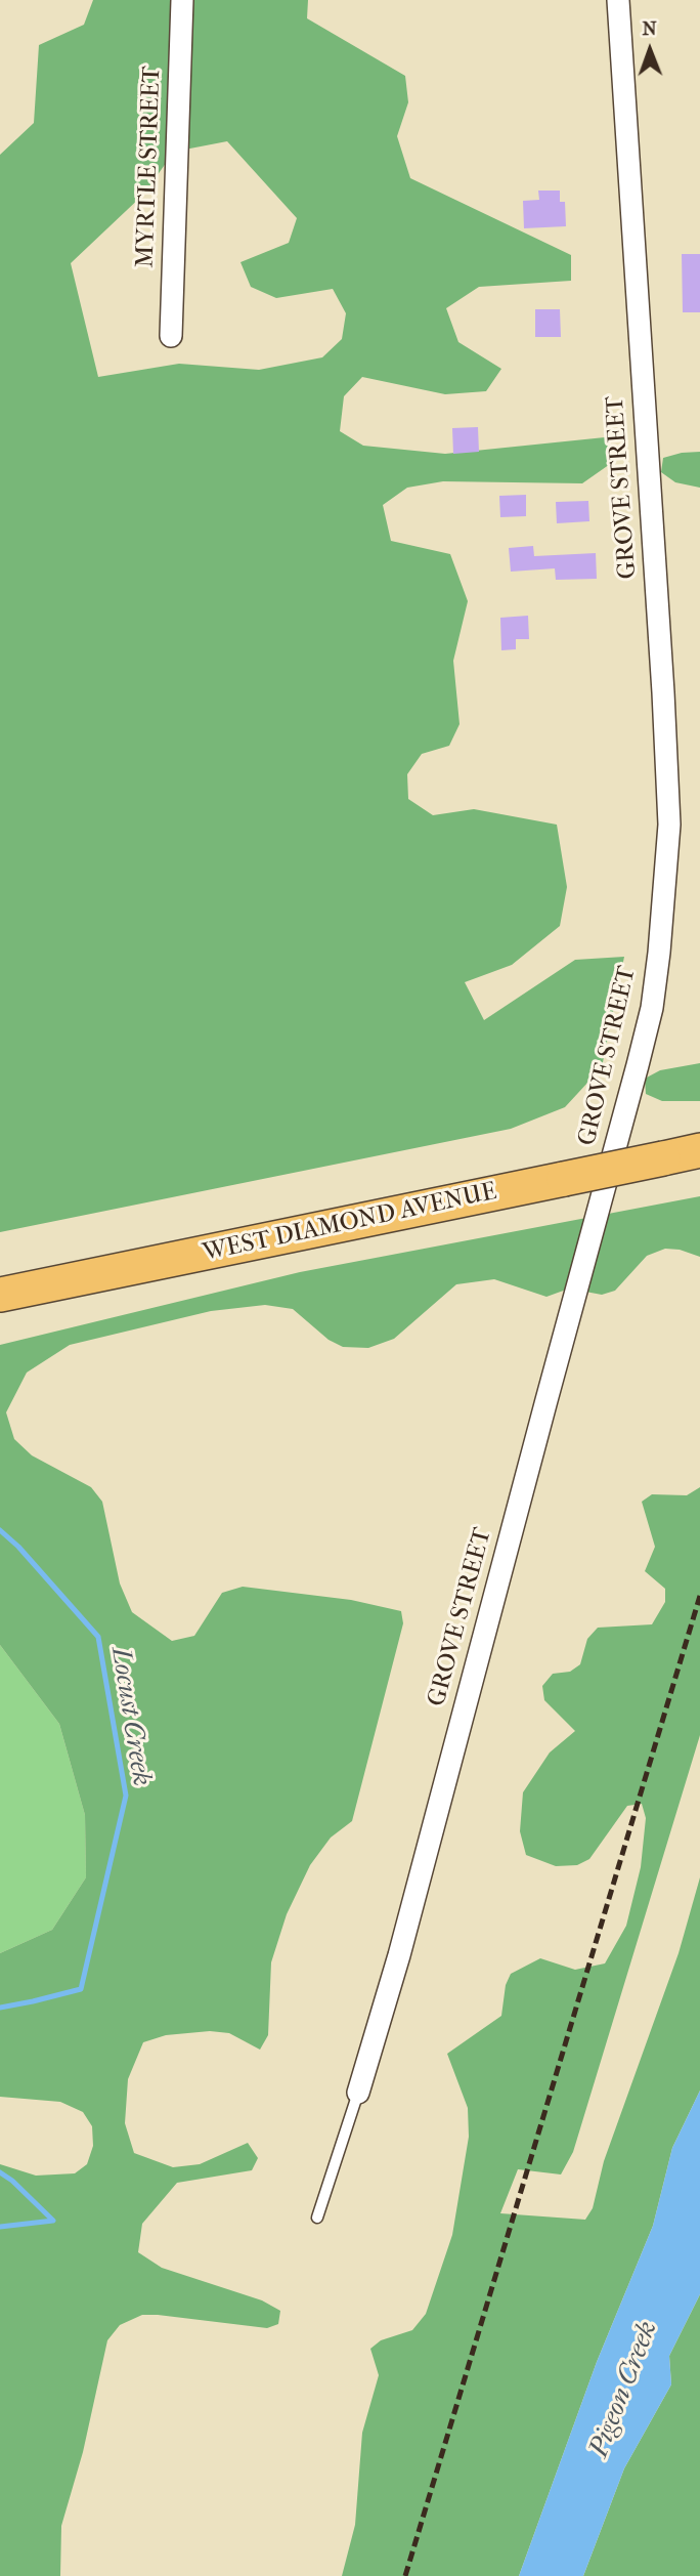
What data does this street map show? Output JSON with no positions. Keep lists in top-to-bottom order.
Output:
{
  "streets": {
    "main road": ["WEST DIAMOND AVENUE"],
    "street": ["MYRTLE STREET", "GROVE STREET"]
  },
  "water": ["Locust Creek", "Pigeon Creek"],
  "north": "top"
}
